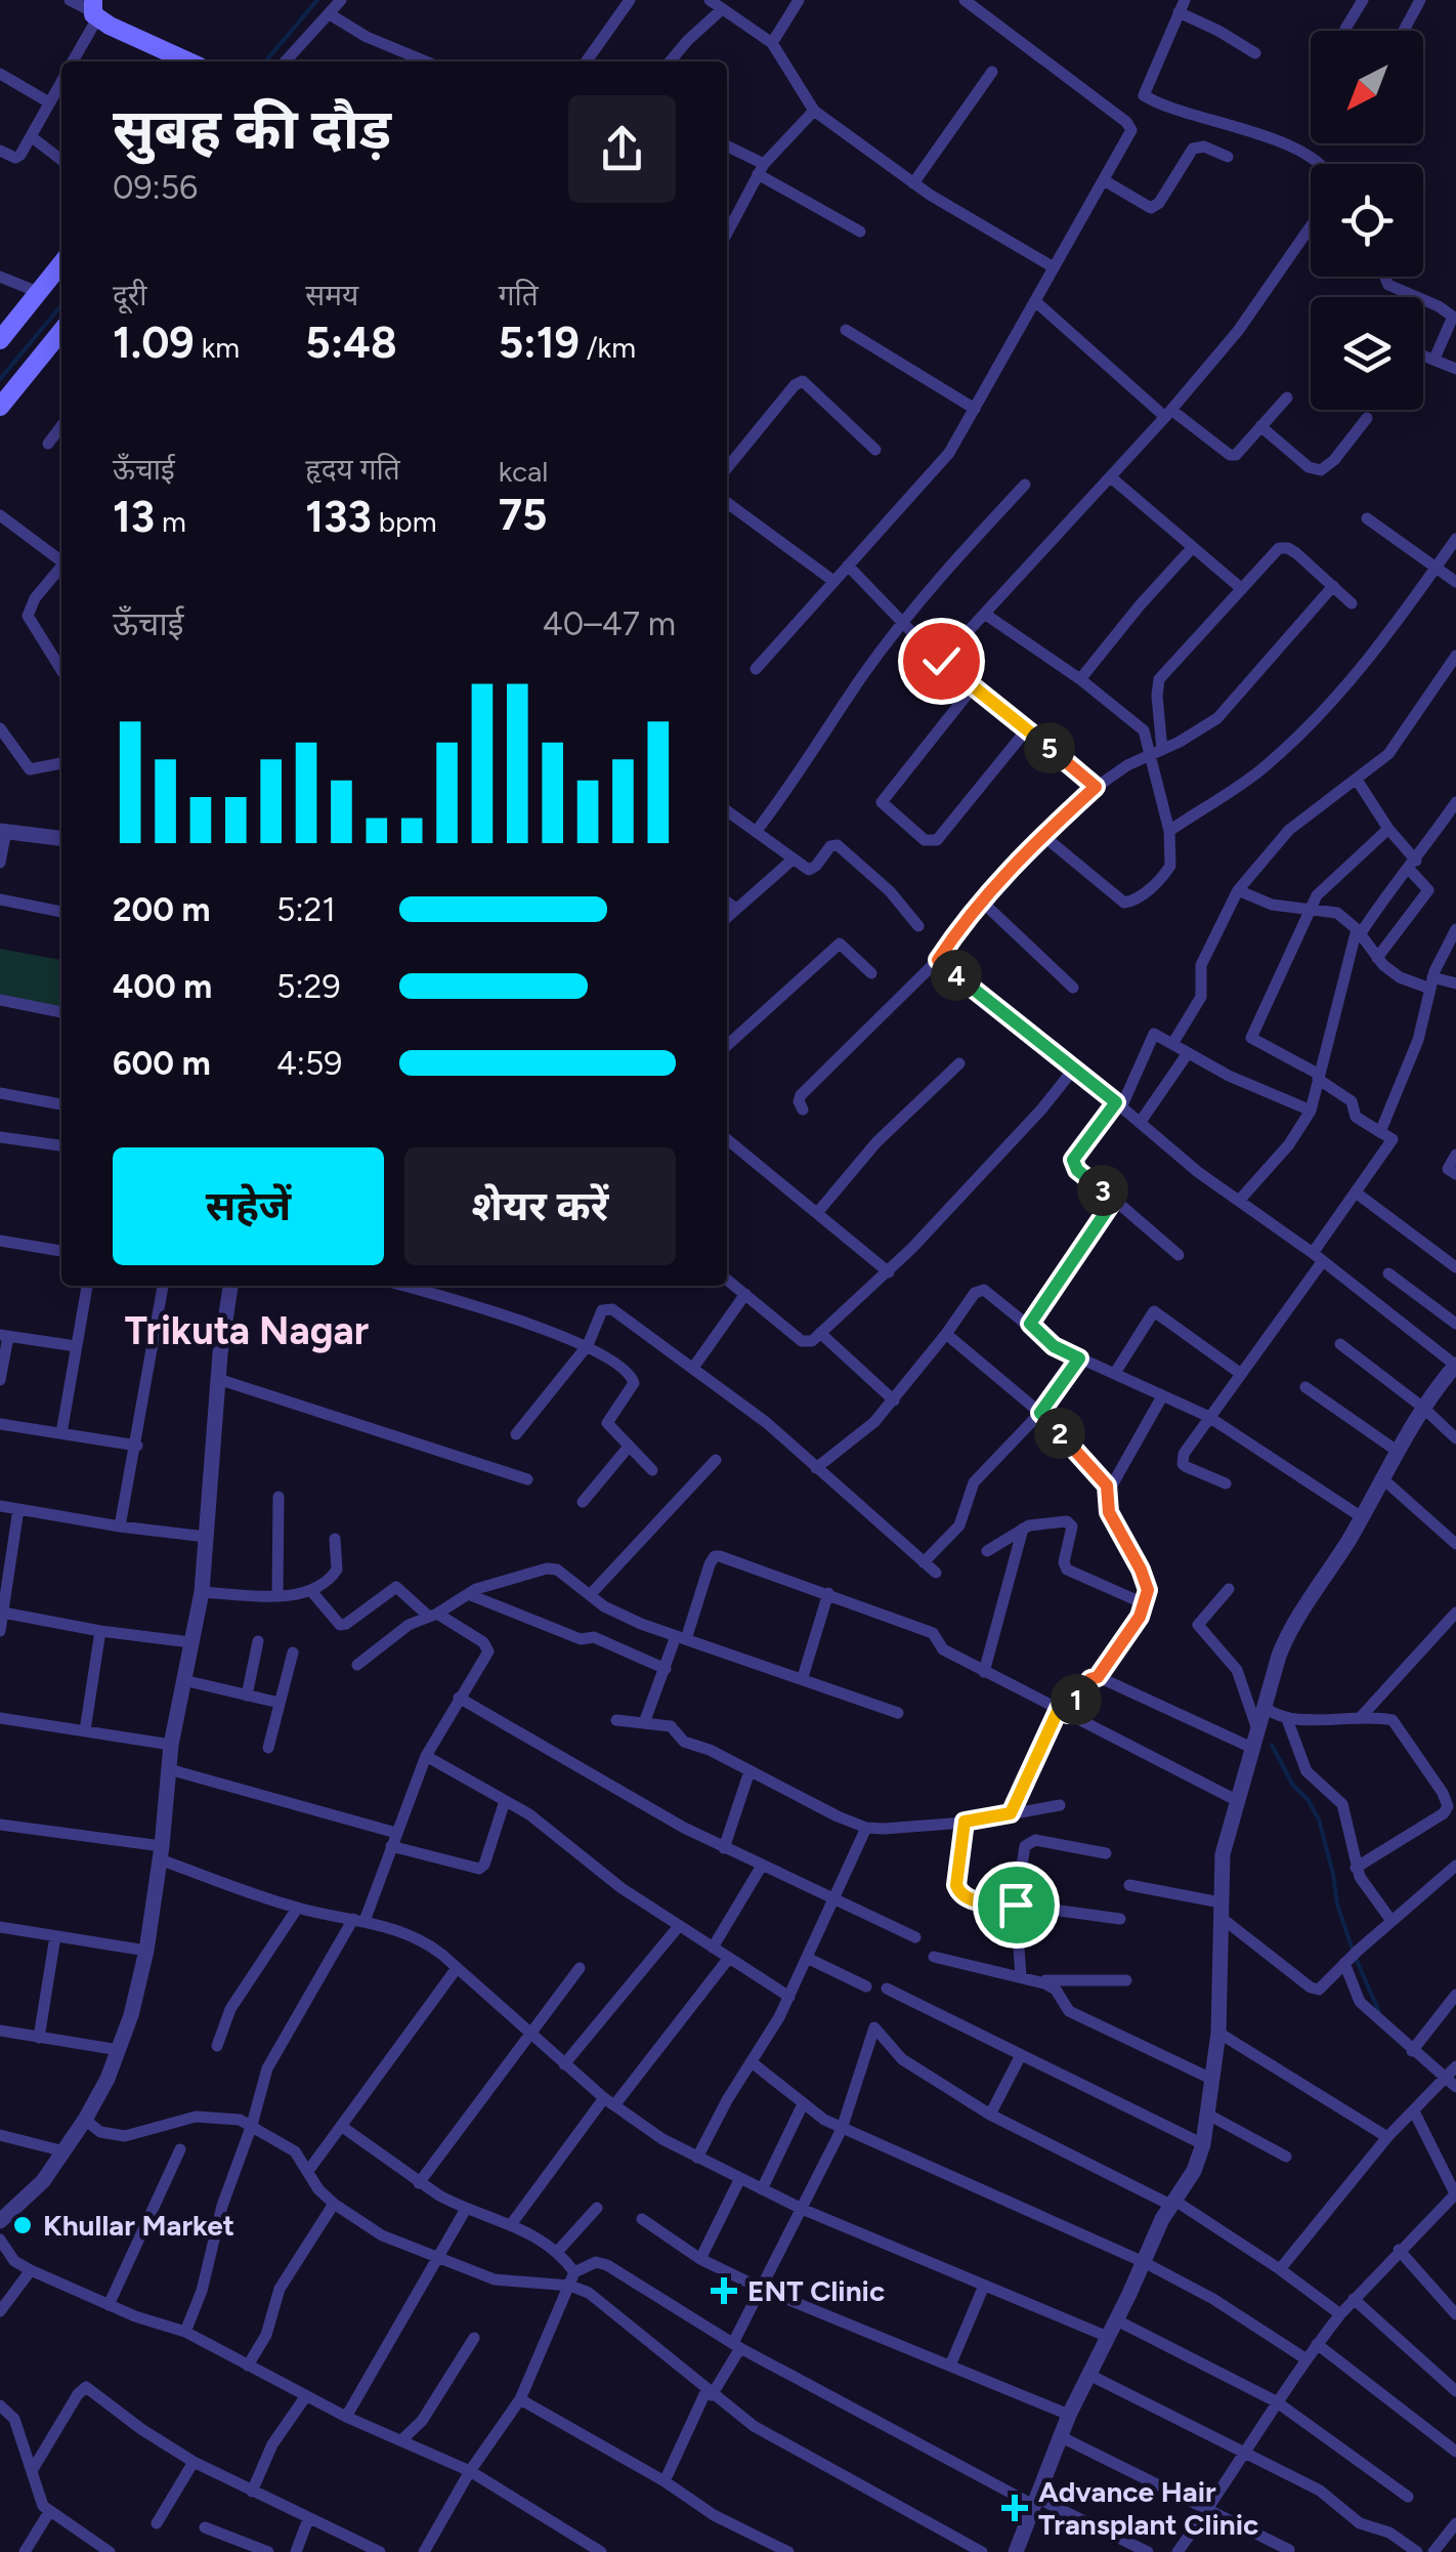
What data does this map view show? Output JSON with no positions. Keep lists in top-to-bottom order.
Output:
{
  "districts": ["Trikuta Nagar"],
  "places": {
    "other": ["Khullar Market"],
    "health": ["ENT Clinic", "Advance Hair Transplant Clinic"]
  },
  "north": "bottom left",
  "page": {
    "heading": ["सुबह की दौड़", "09:56"],
    "stats": [
      ["दूरी", "1.09 km"],
      ["समय", "5:48"],
      ["गति", "5:19 /km"],
      ["ऊँचाई", "13 m"],
      ["हृदय गति", "133 bpm"],
      ["kcal", "75"]
    ],
    "chart": ["ऊँचाई", "40–47 m"],
    "pins": [
      "5",
      "4",
      "3",
      "2",
      "1"
    ],
    "list": [
      {
        "name": "200 m",
        "note": "5:21"
      },
      {
        "name": "400 m",
        "note": "5:29"
      },
      {
        "name": "600 m",
        "note": "4:59"
      }
    ],
    "buttons": ["सहेजें", "शेयर करें"]
  }
}
